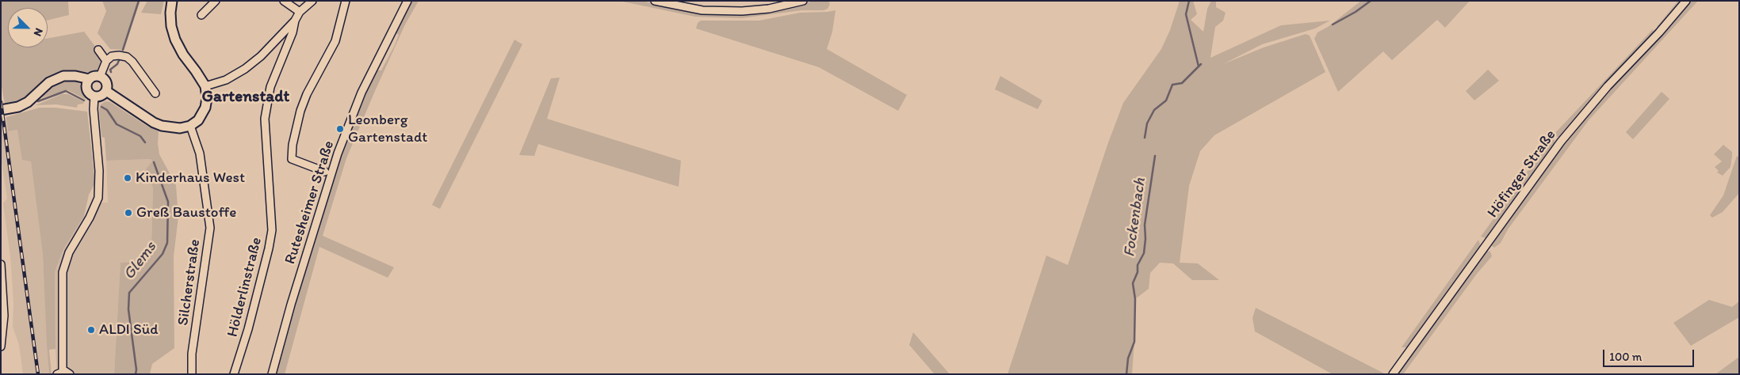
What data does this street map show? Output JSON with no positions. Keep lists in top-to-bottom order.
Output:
{
  "streets": {
    "street": [
      "Höfinger Straße",
      "Rutesheimer Straße",
      "Silcherstraße",
      "Hölderlinstraße"
    ]
  },
  "districts": ["Gartenstadt"],
  "water": ["Fockenbach", "Glems"],
  "places": [
    "Leonberg Gartenstadt",
    "Kinderhaus West",
    "Greß Baustoffe",
    "ALDI Süd"
  ],
  "scale_bar": "100 m",
  "north": "bottom right"
}
